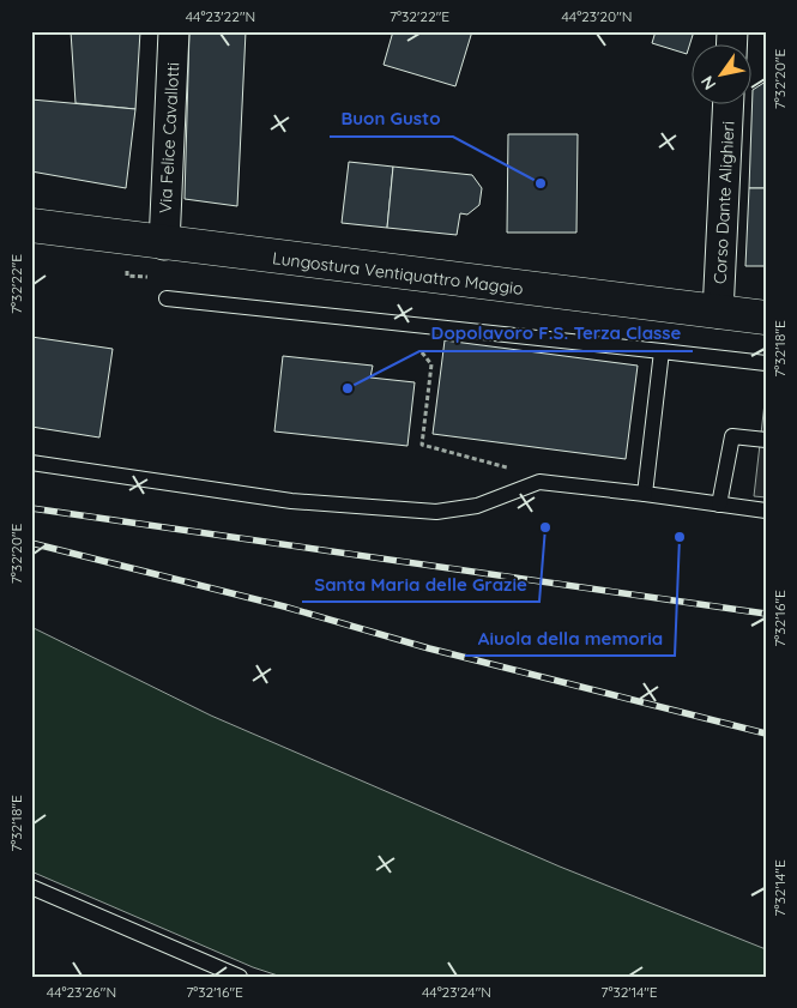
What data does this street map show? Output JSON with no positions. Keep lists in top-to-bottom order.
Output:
{
  "streets": {
    "street": ["Via Felice Cavallotti", "Corso Dante Alighieri", "Lungostura Ventiquattro Maggio"]
  },
  "crossings": [
    ["Via Felice Cavallotti", "Lungostura Ventiquattro Maggio"],
    ["Corso Dante Alighieri", "Lungostura Ventiquattro Maggio"]
  ],
  "places": [
    "Buon Gusto",
    "Dopolavoro F.S. Terza Classe",
    "Santa Maria delle Grazie",
    "Aiuola della memoria"
  ],
  "north": "bottom left",
  "coordinates": [
    "44°23'22\"N",
    "7°32'22\"E",
    "44°23'20\"N",
    "7°32'20\"E",
    "7°32'18\"E",
    "7°32'16\"E",
    "7°32'14\"E",
    "44°23'26\"N",
    "44°23'24\"N"
  ]
}
